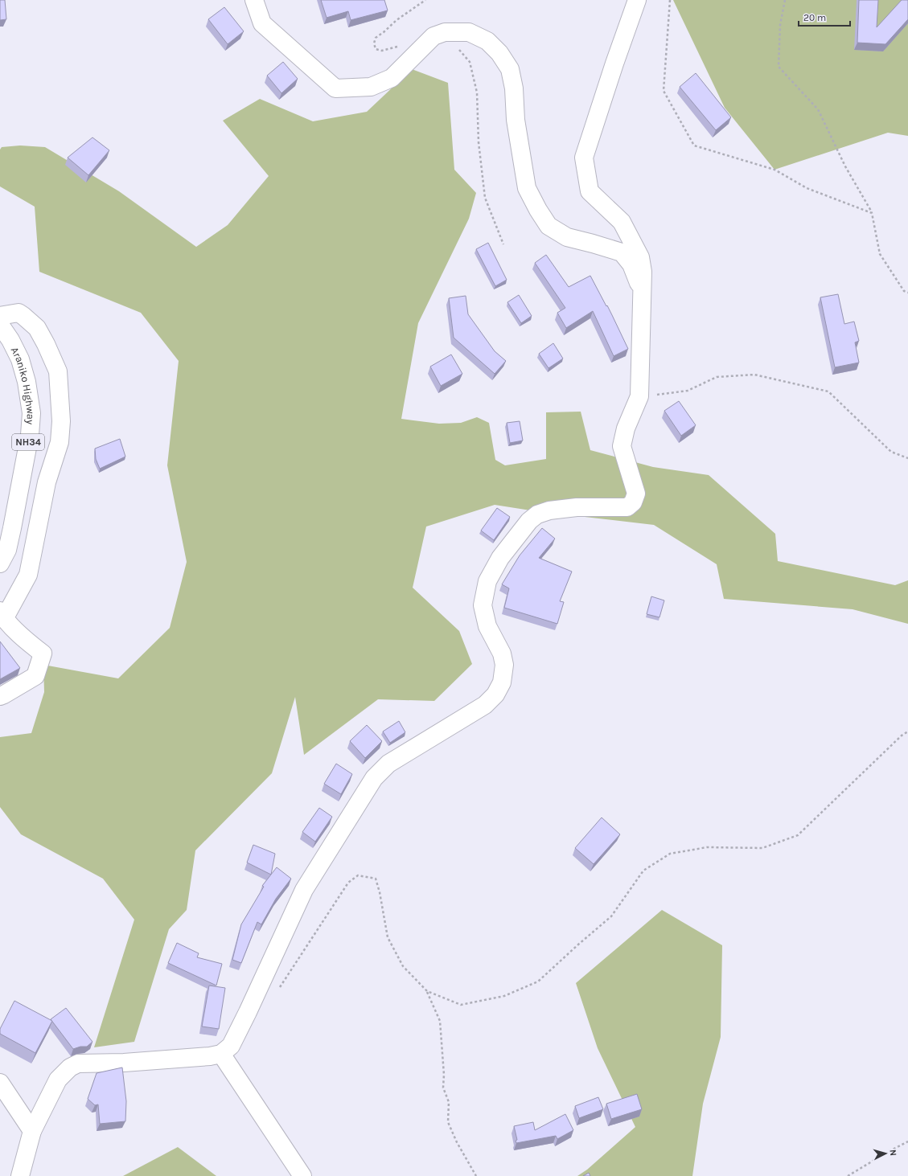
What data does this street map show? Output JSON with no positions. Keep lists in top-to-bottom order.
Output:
{
  "streets": {
    "main road": ["Araniko Highway", "NH34"]
  },
  "scale_bar": "20 m",
  "north": "right"
}
